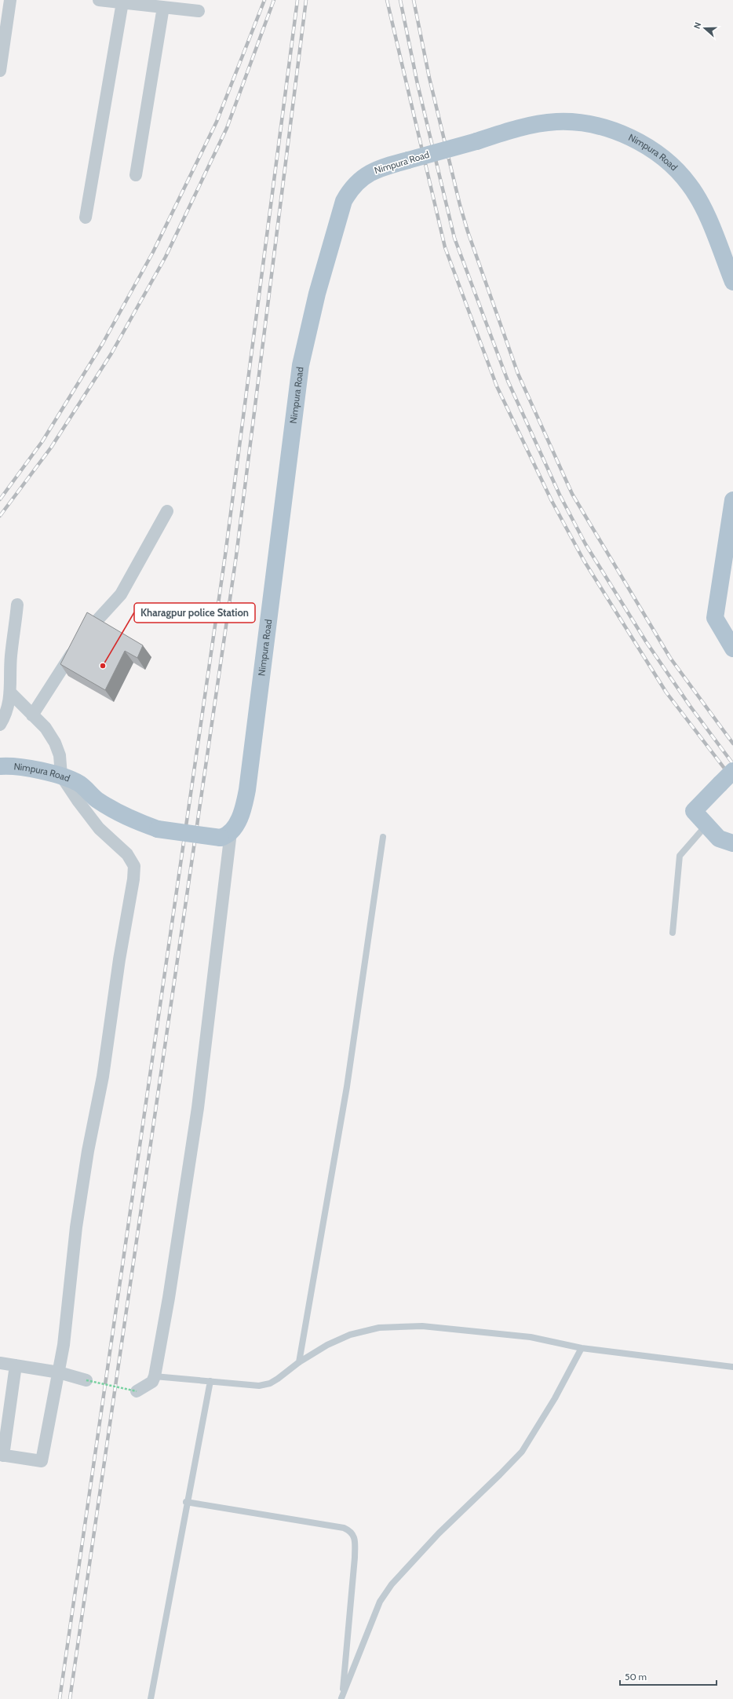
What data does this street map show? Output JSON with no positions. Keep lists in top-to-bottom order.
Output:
{
  "streets": {
    "main road": ["Nimpura Road"]
  },
  "places": ["Kharagpur police Station"],
  "scale_bar": "50 m",
  "north": "left"
}
